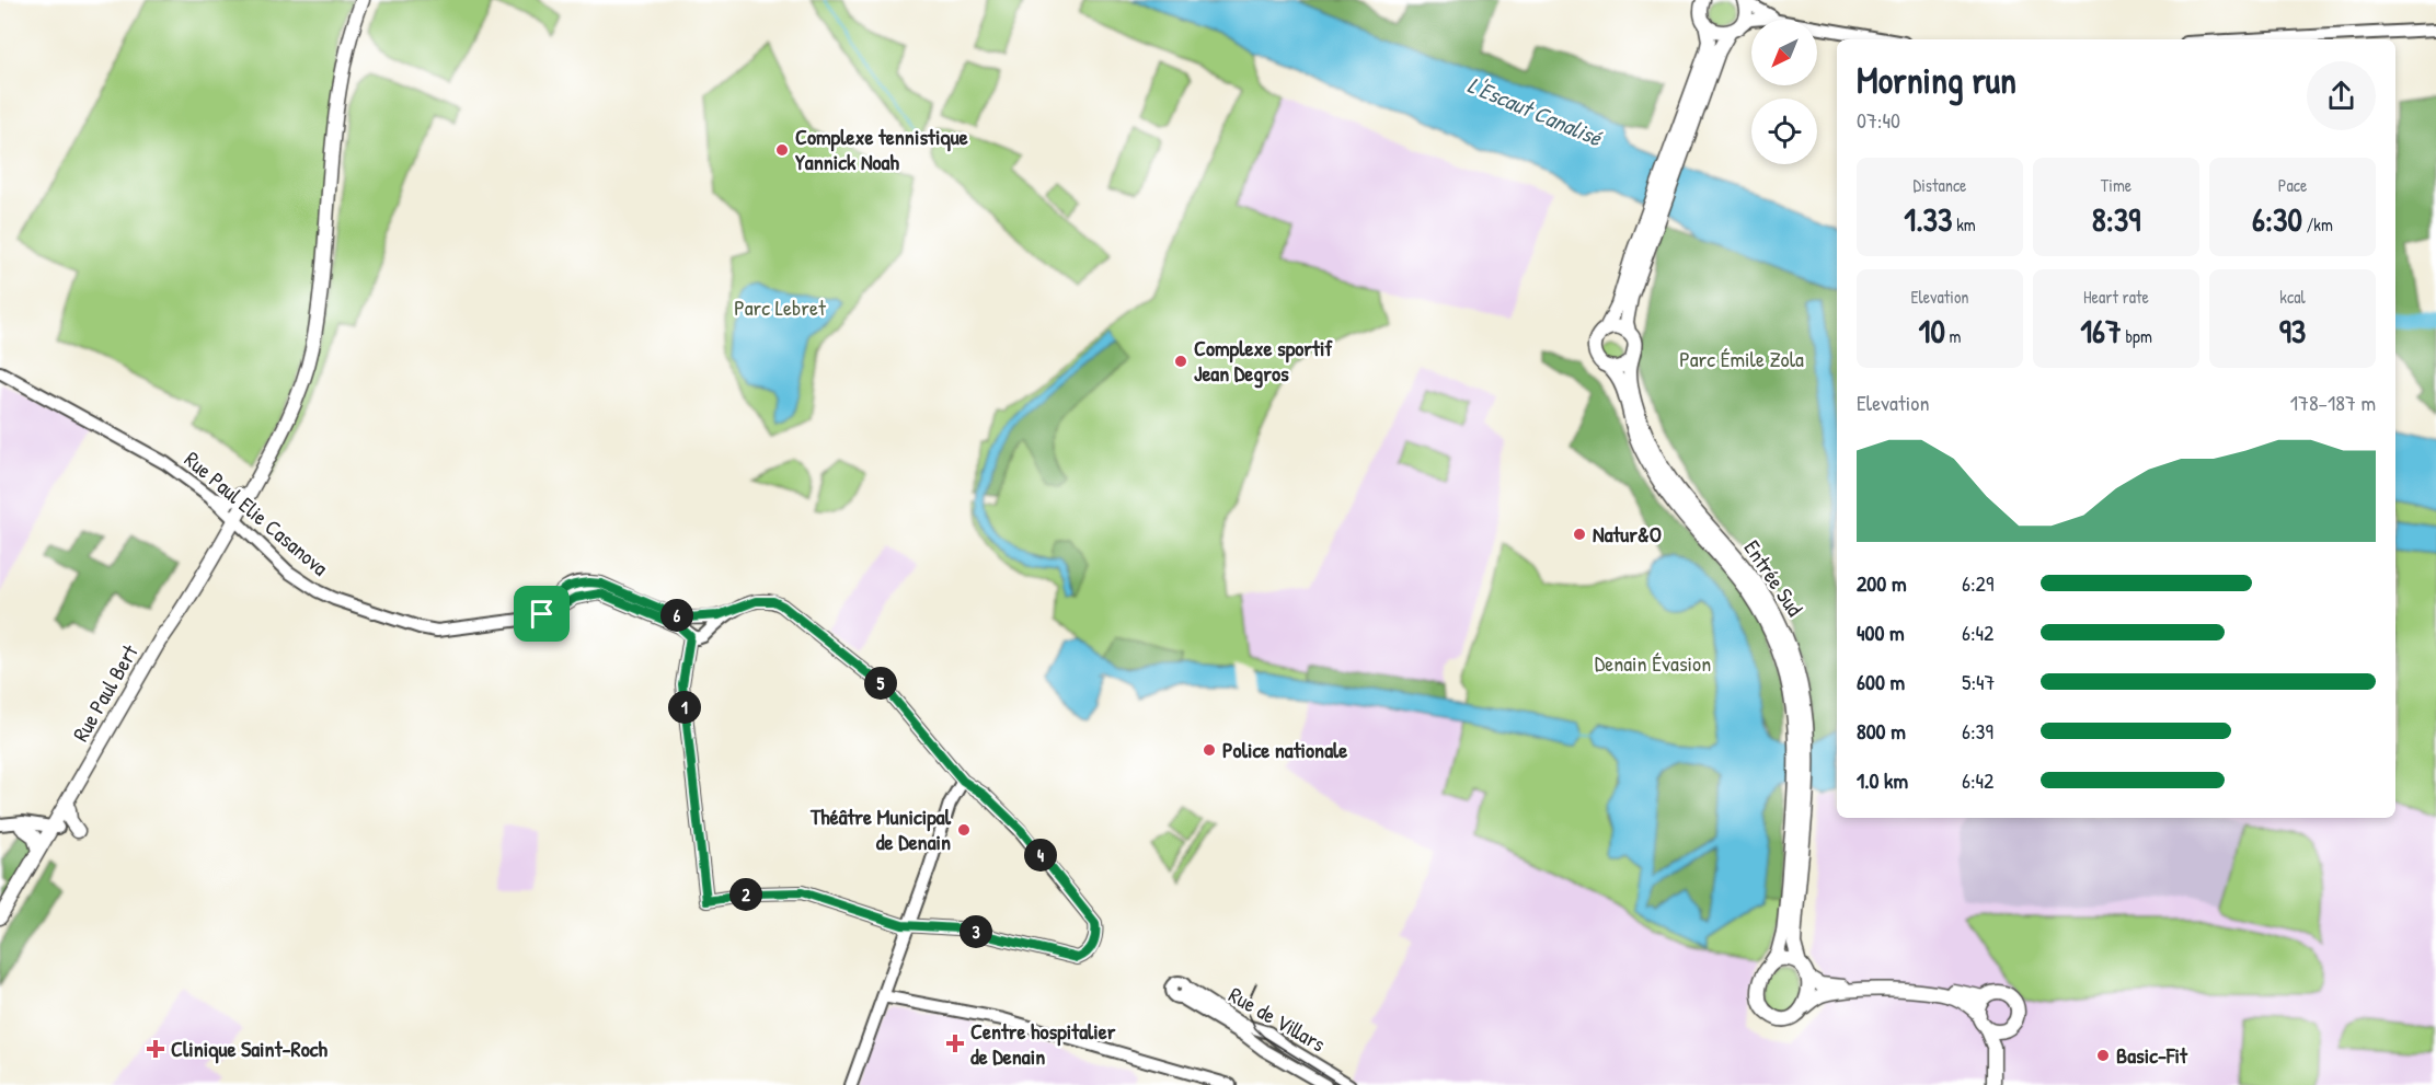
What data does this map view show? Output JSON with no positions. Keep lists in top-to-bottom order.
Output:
{
  "streets": {
    "main road": ["Entrée Sud", "Rue Paul Bert"],
    "street": ["Rue Paul Elie Casanova", "Rue de Villars"]
  },
  "crossings": [
    ["Rue Paul Elie Casanova", "Rue Paul Bert"]
  ],
  "water": ["L'Escaut Canalisé"],
  "parks": ["Parc Lebret", "Parc Émile Zola", "Denain Évasion"],
  "places": {
    "other": [
      "Complexe tennistique Yannick Noah",
      "Complexe sportif Jean Degros",
      "Natur&O",
      "Police nationale",
      "Théâtre Municipal de Denain",
      "Basic-Fit"
    ],
    "health": ["Centre hospitalier de Denain", "Clinique Saint-Roch"]
  },
  "north": "bottom left",
  "page": {
    "heading": ["Morning run", "07:40"],
    "stats": [
      ["Distance", "1.33 km"],
      ["Time", "8:39"],
      ["Pace", "6:30 /km"],
      ["Elevation", "10 m"],
      ["Heart rate", "167 bpm"],
      ["kcal", "93"]
    ],
    "chart": ["Elevation", "178–187 m"],
    "list": [
      {
        "name": "200 m",
        "note": "6:29"
      },
      {
        "name": "400 m",
        "note": "6:42"
      },
      {
        "name": "600 m",
        "note": "5:47"
      },
      {
        "name": "800 m",
        "note": "6:39"
      },
      {
        "name": "1.0 km",
        "note": "6:42"
      }
    ],
    "pins": [
      "6",
      "5",
      "1",
      "4",
      "2",
      "3"
    ]
  }
}
